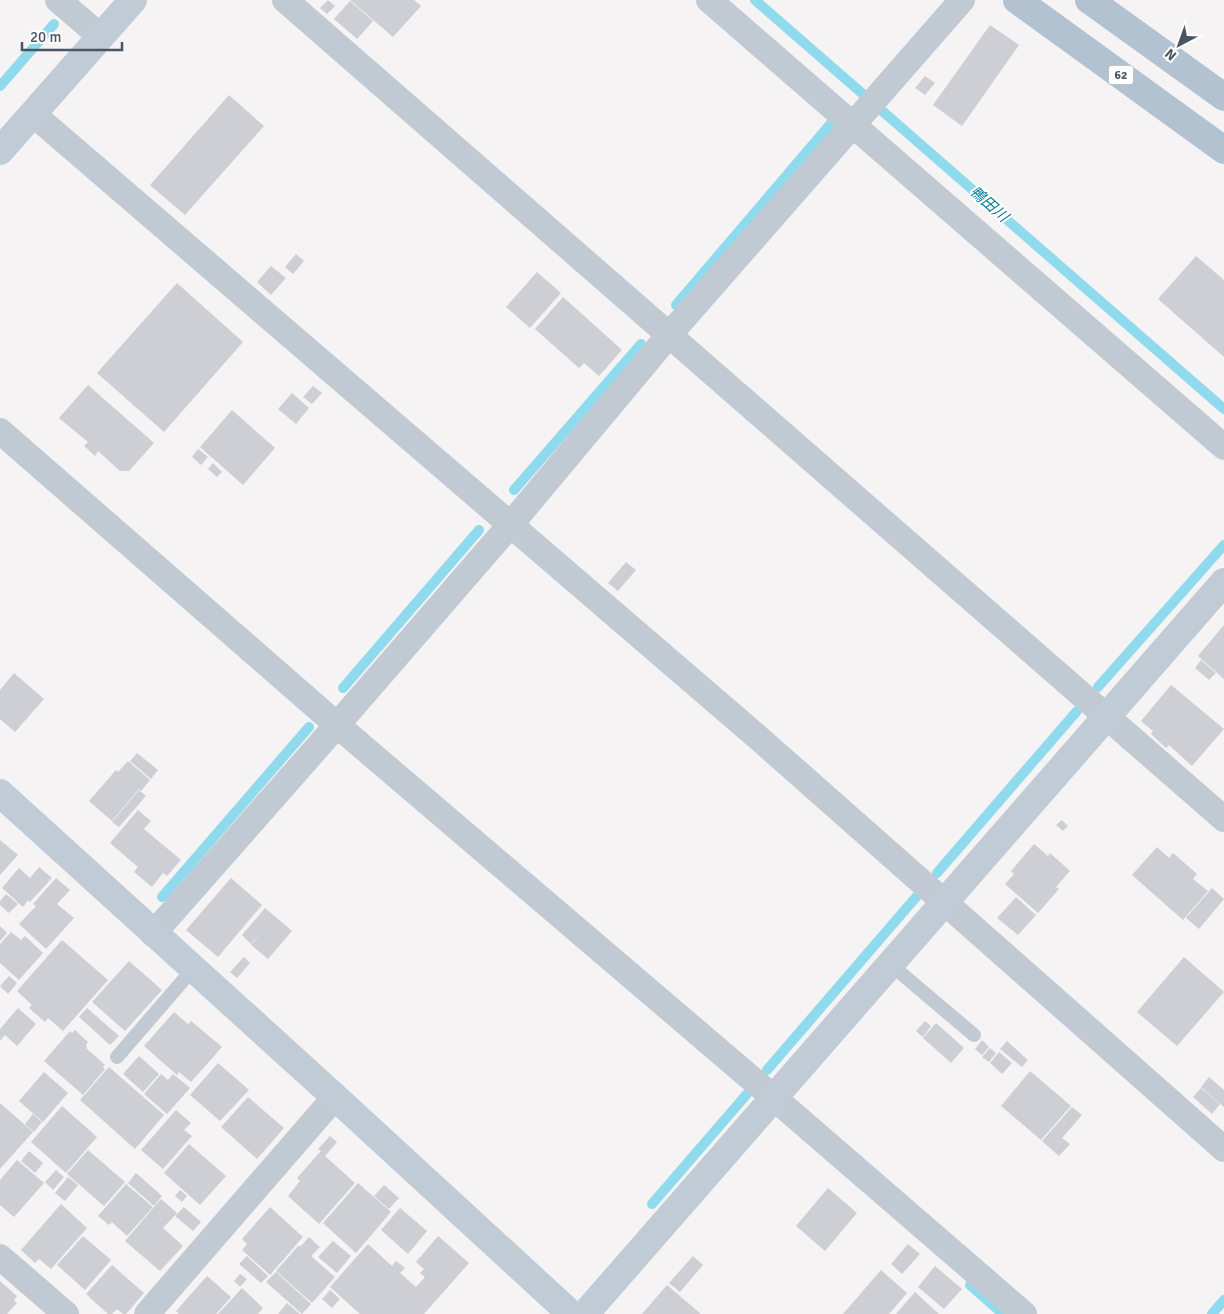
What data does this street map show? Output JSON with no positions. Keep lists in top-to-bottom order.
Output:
{
  "streets": {
    "main road": ["62"]
  },
  "water": ["鴨田川"],
  "scale_bar": "20 m",
  "north": "bottom left"
}
